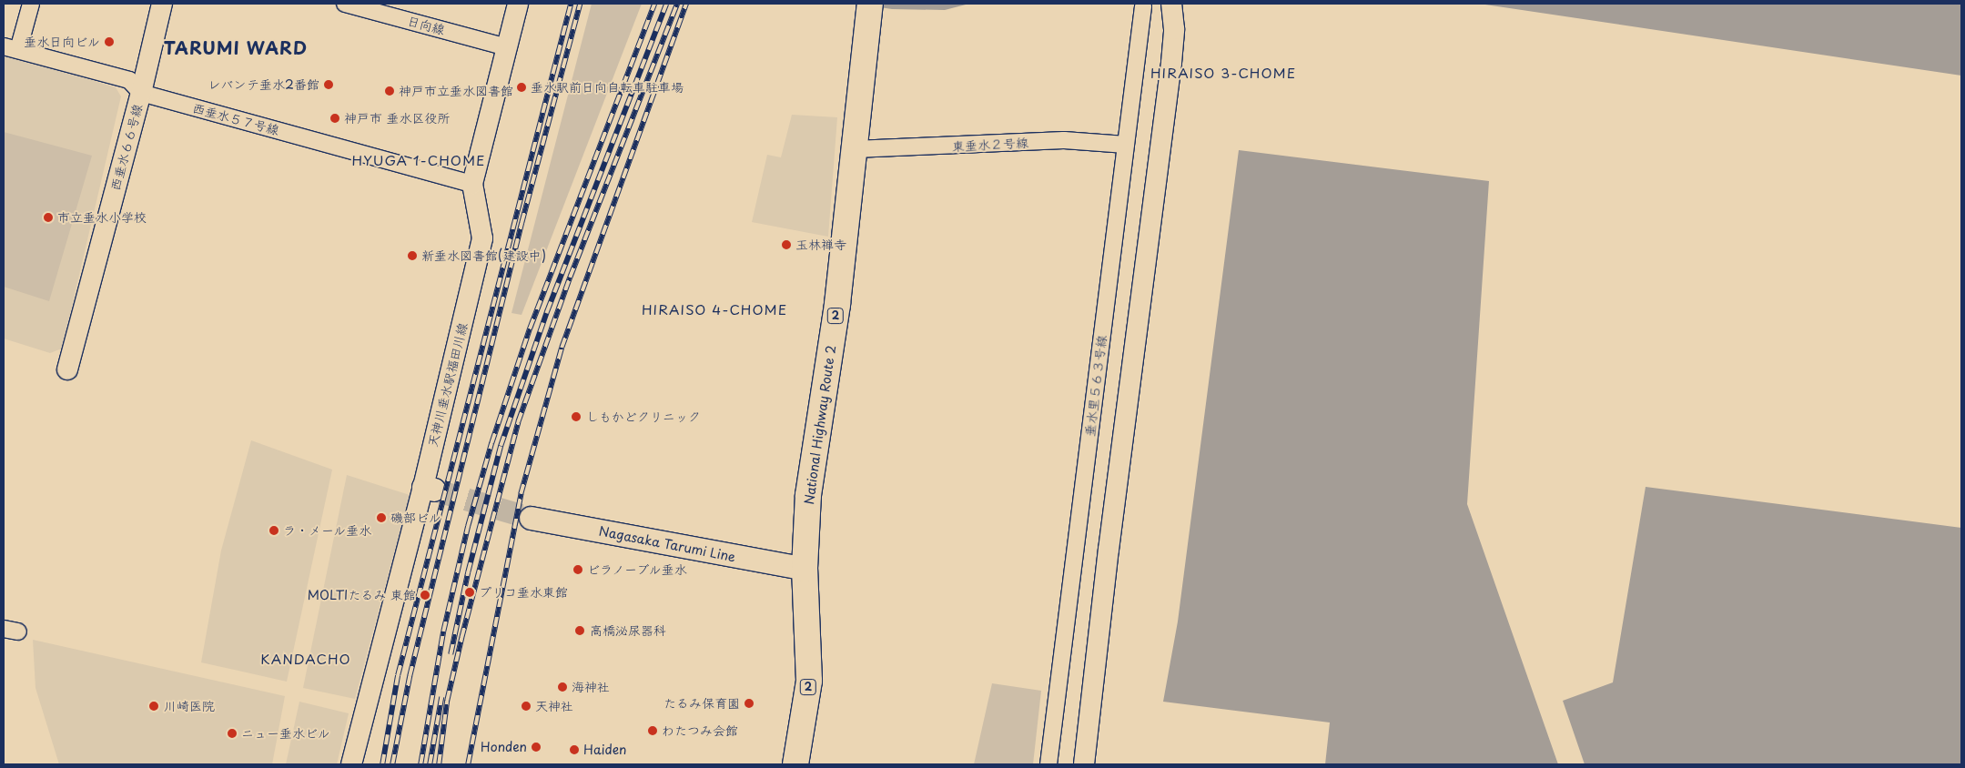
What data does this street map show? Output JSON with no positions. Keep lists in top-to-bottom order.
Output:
{
  "streets": {
    "highway": ["2", "National Highway Route 2"],
    "main road": ["Nagasaka Tarumi Line"],
    "street": [
      "日向線",
      "西垂水５７号線",
      "東垂水２号線",
      "西垂水６６号線",
      "天神川垂水駅福田川線",
      "垂水里５６３号線"
    ]
  },
  "crossings": [
    ["日向線", "天神川垂水駅福田川線"],
    ["西垂水５７号線", "西垂水６６号線"],
    ["西垂水５７号線", "天神川垂水駅福田川線"],
    ["東垂水２号線", "垂水里５６３号線"],
    ["東垂水２号線", "National Highway Route 2"],
    ["National Highway Route 2", "Nagasaka Tarumi Line"]
  ],
  "districts": [
    "TARUMI WARD",
    "HIRAISO 3-CHOME",
    "HYUGA 1-CHOME",
    "HIRAISO 4-CHOME",
    "KANDACHO"
  ],
  "places": [
    "垂水日向ビル",
    "レバンテ垂水2番館",
    "垂水駅前日向自転車駐車場",
    "神戸市立垂水図書館",
    "神戸市 垂水区役所",
    "市立垂水小学校",
    "玉林禅寺",
    "新垂水図書館(建設中)",
    "しもかどクリニック",
    "磯部ビル",
    "ラ・メール垂水",
    "ビラノーブル垂水",
    "プリコ垂水東館",
    "MOLTIたるみ 東館",
    "高橋泌尿器科",
    "海神社",
    "たるみ保育園",
    "川崎医院",
    "天神社",
    "わたつみ会館",
    "ニュー垂水ビル",
    "Honden",
    "Haiden"
  ]
}
